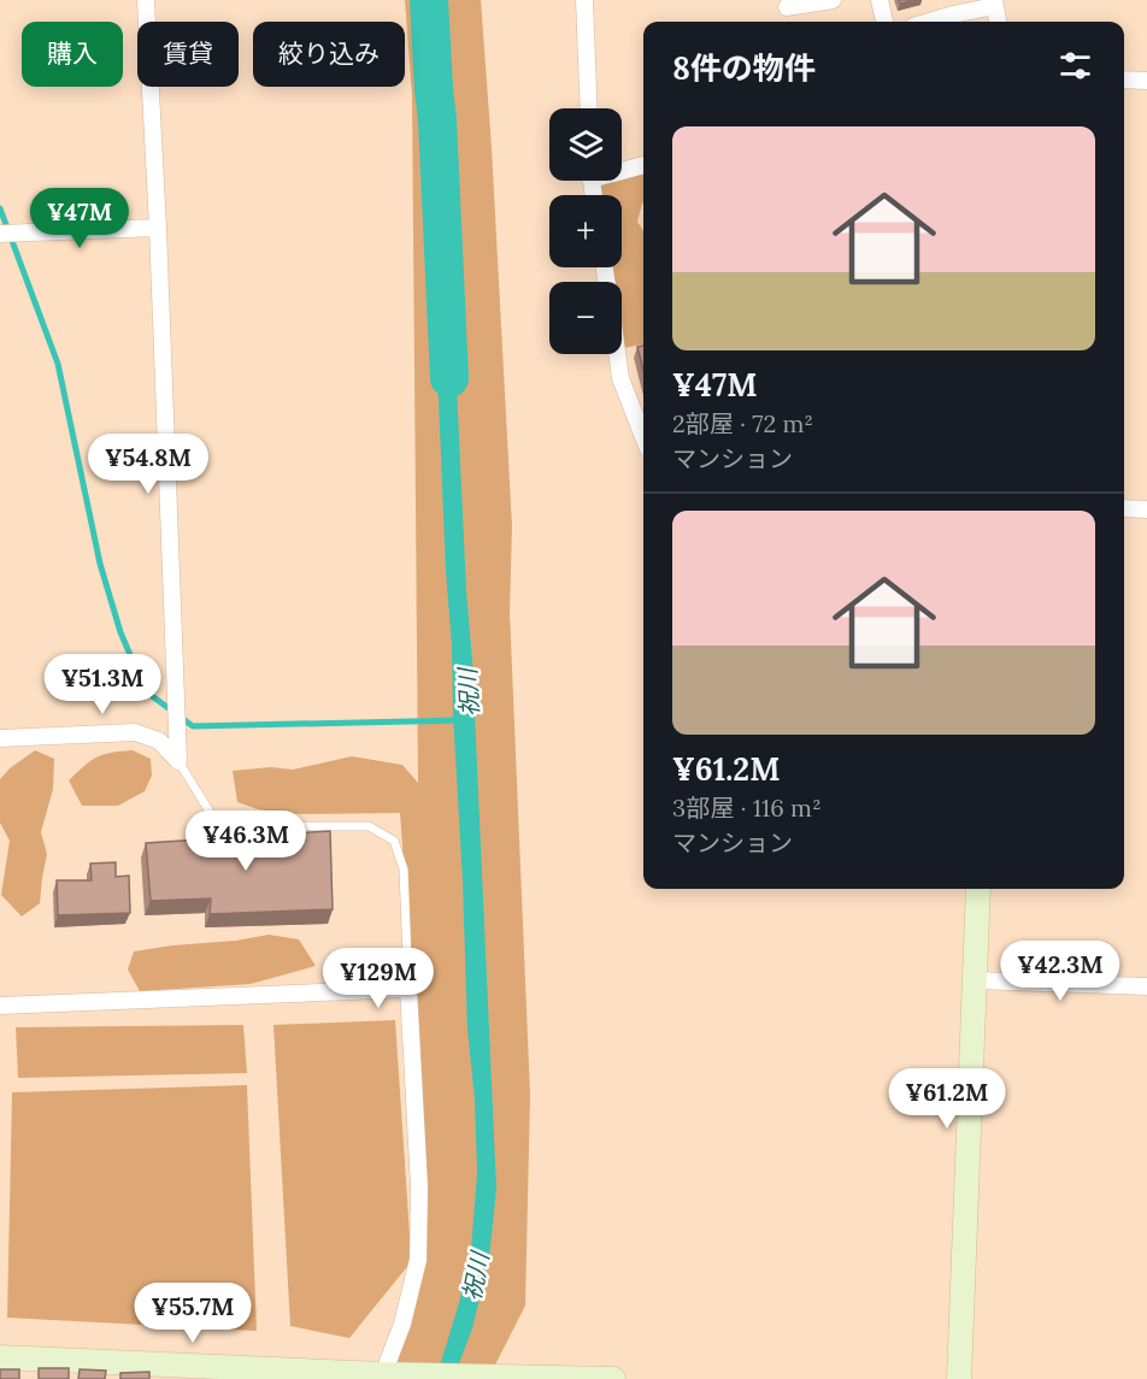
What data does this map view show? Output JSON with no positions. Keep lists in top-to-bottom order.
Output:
{
  "water": ["祝川"],
  "page": {
    "chip": ["購入", "賃貸", "絞り込み"],
    "heading": "8件の物件",
    "map_buttons": ["+", "−"],
    "list": [
      {
        "name": "¥47M",
        "note": "2部屋 · 72 m² · マンション"
      },
      {
        "name": "¥61.2M",
        "note": "3部屋 · 116 m² · マンション"
      }
    ],
    "price": [
      "¥47M",
      "¥54.8M",
      "¥51.3M",
      "¥46.3M",
      "¥42.3M",
      "¥129M",
      "¥61.2M",
      "¥55.7M"
    ]
  }
}
